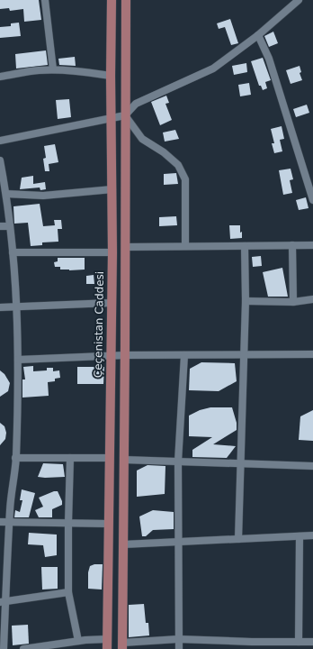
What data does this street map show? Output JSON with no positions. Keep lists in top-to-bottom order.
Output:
{
  "streets": {
    "main road": ["Çeçenistan Caddesi"]
  }
}
